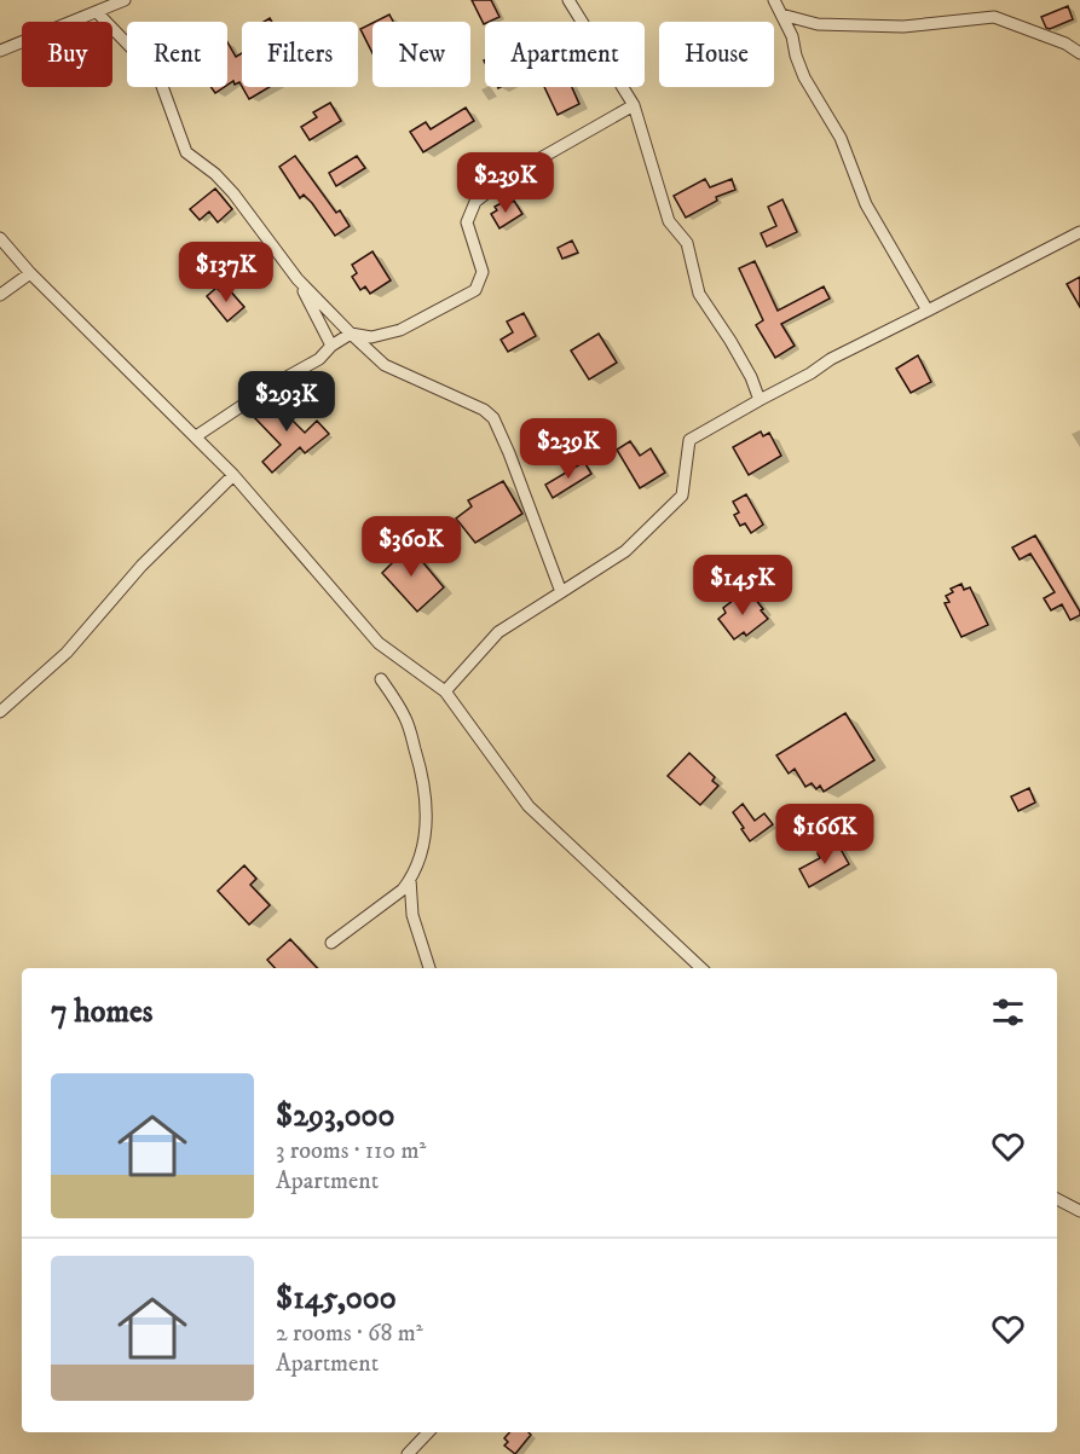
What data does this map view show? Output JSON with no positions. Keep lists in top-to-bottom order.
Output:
{
  "page": {
    "chip": [
      "Buy",
      "Rent",
      "Filters",
      "New",
      "Apartment",
      "House"
    ],
    "price": [
      "$239K",
      "$137K",
      "$293K",
      "$239K",
      "$360K",
      "$145K",
      "$166K"
    ],
    "heading": "7 homes",
    "list": [
      {
        "name": "$293,000",
        "note": "3 rooms · 110 m² · Apartment"
      },
      {
        "name": "$145,000",
        "note": "2 rooms · 68 m² · Apartment"
      }
    ]
  }
}
